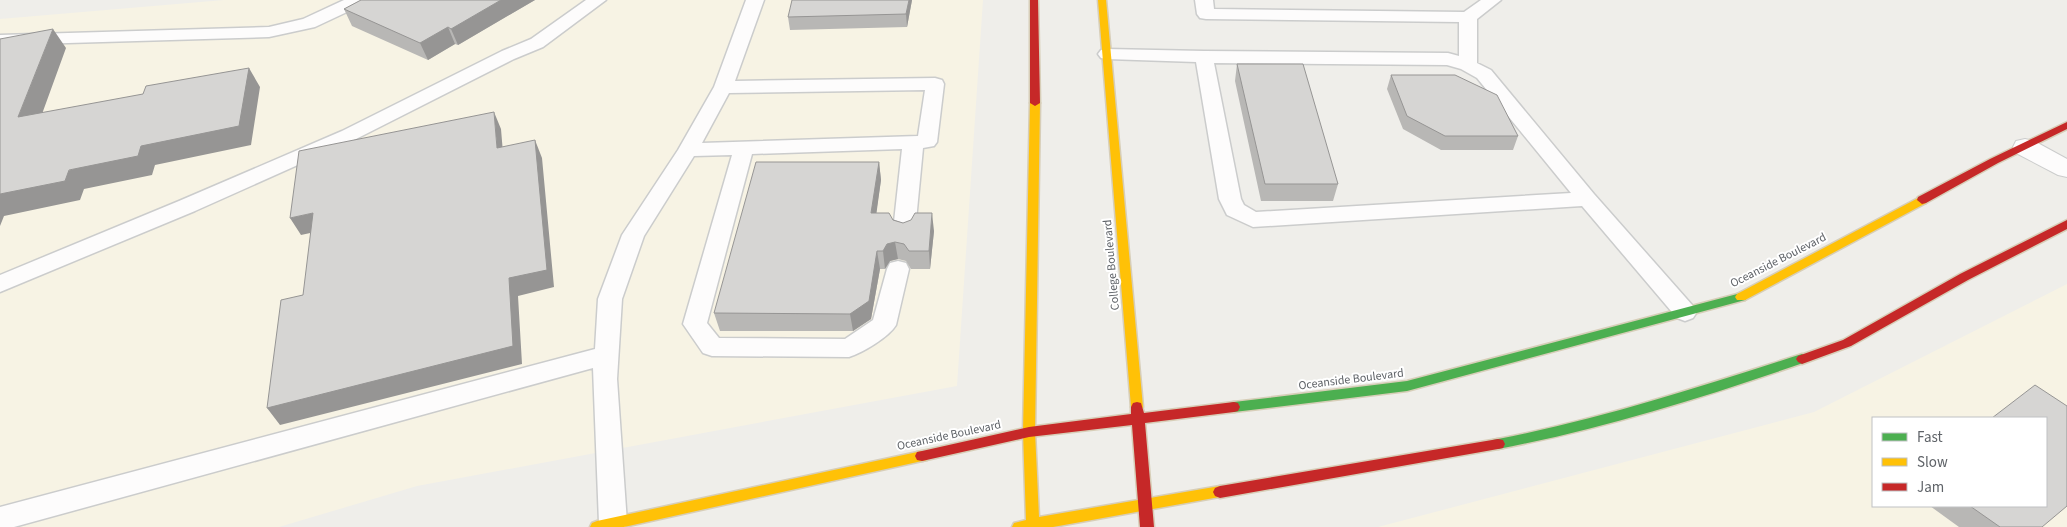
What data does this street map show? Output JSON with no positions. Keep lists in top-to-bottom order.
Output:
{
  "streets": {
    "main road": ["Oceanside Boulevard", "College Boulevard"]
  },
  "crossings": [
    ["Oceanside Boulevard", "College Boulevard"]
  ],
  "legend": ["Fast", "Slow", "Jam"]
}
